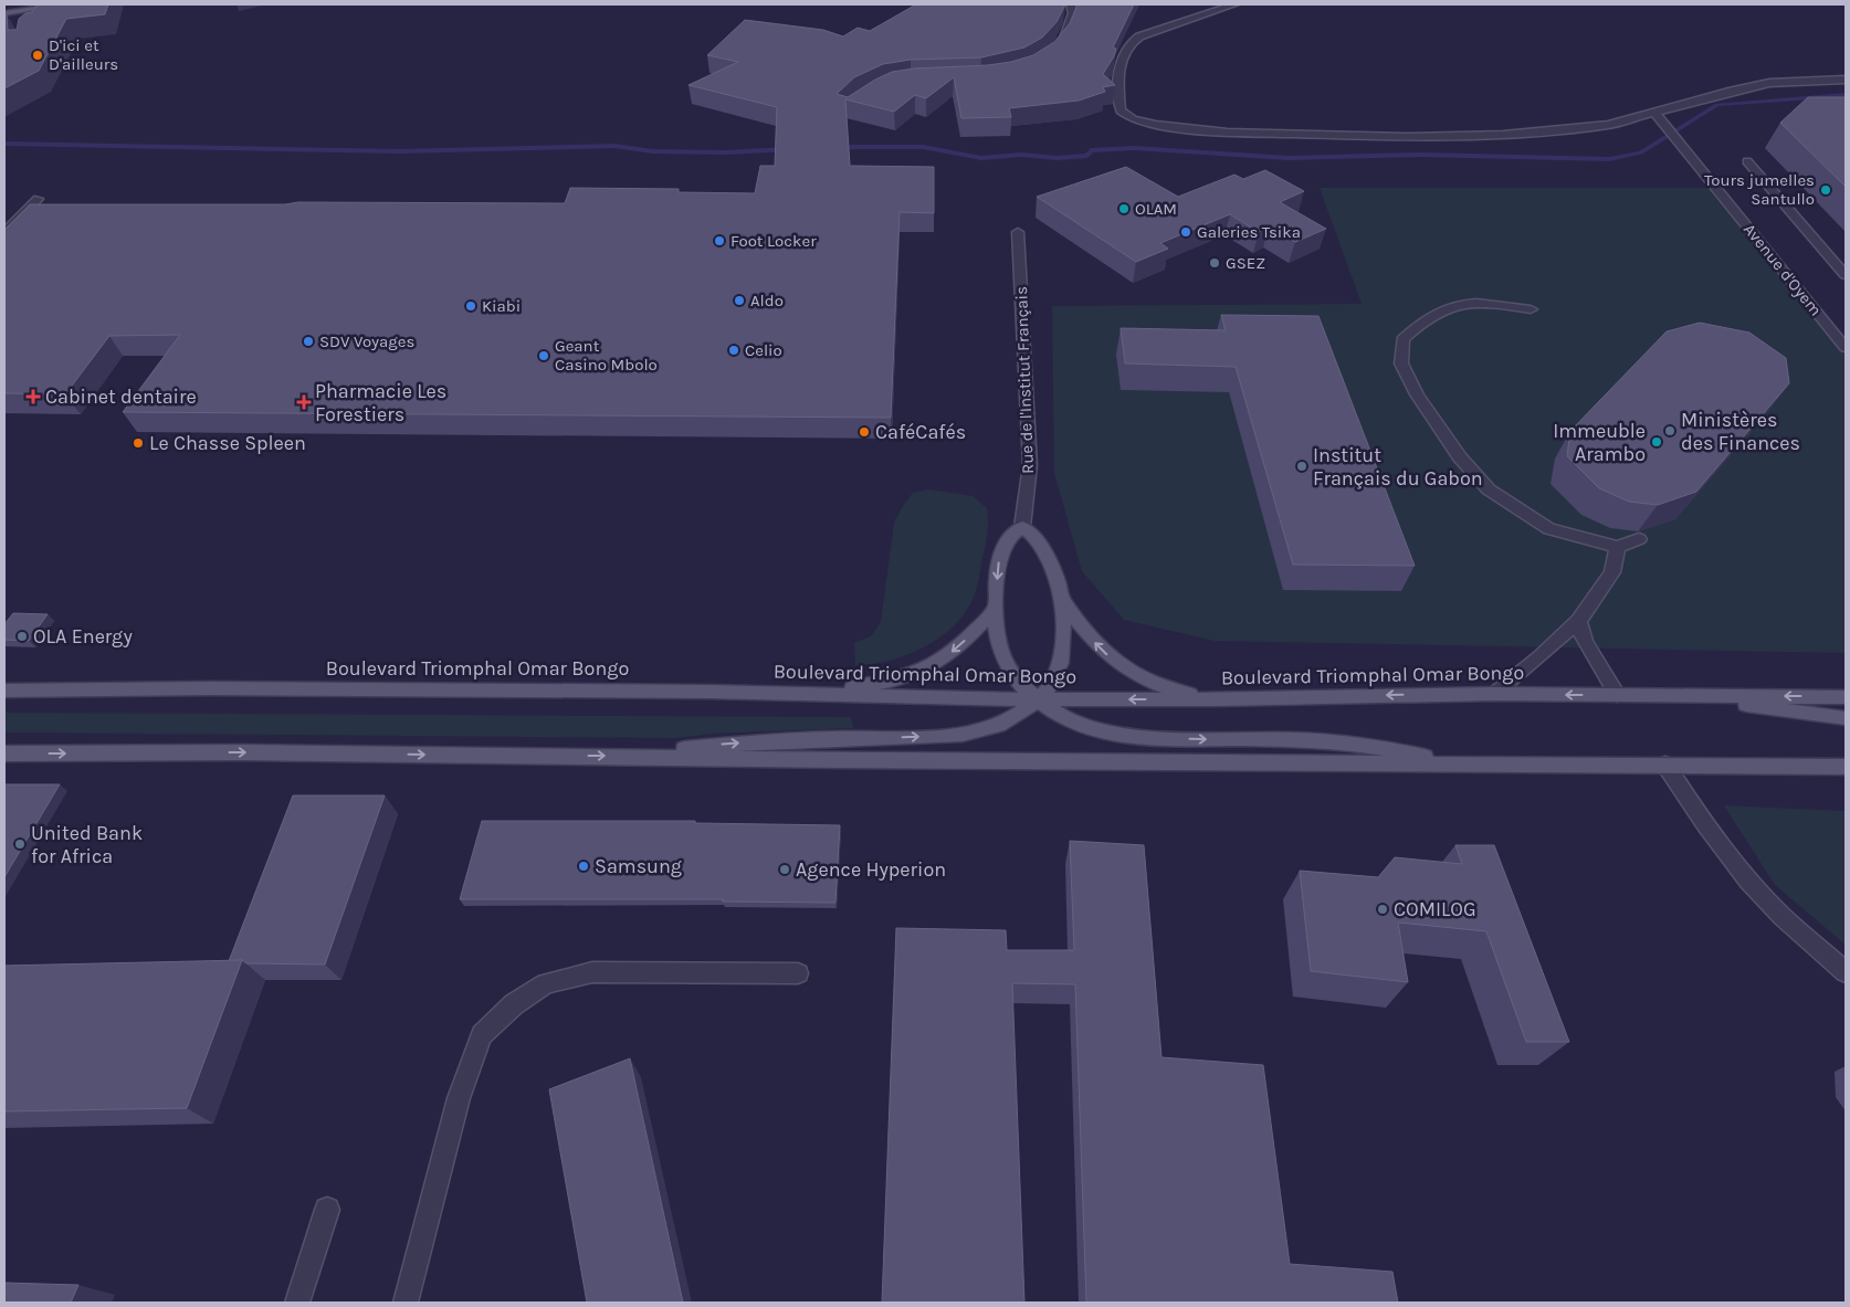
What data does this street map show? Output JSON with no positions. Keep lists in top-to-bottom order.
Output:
{
  "streets": {
    "main road": ["Boulevard Triomphal Omar Bongo"],
    "street": ["Avenue d'Oyem", "Rue de l'Institut Français"]
  },
  "places": {
    "other": [
      "D'ici et D'ailleurs",
      "Tours jumelles Santullo",
      "OLAM",
      "Galeries Tsika",
      "Foot Locker",
      "GSEZ",
      "Aldo",
      "Kiabi",
      "SDV Voyages",
      "Celio",
      "Geant Casino Mbolo",
      "Ministères des Finances",
      "CaféCafés",
      "Immeuble Arambo",
      "Le Chasse Spleen",
      "Institut Français du Gabon",
      "OLA Energy",
      "United Bank for Africa",
      "Samsung",
      "Agence Hyperion",
      "COMILOG"
    ],
    "health": ["Cabinet dentaire", "Pharmacie Les Forestiers"]
  }
}
